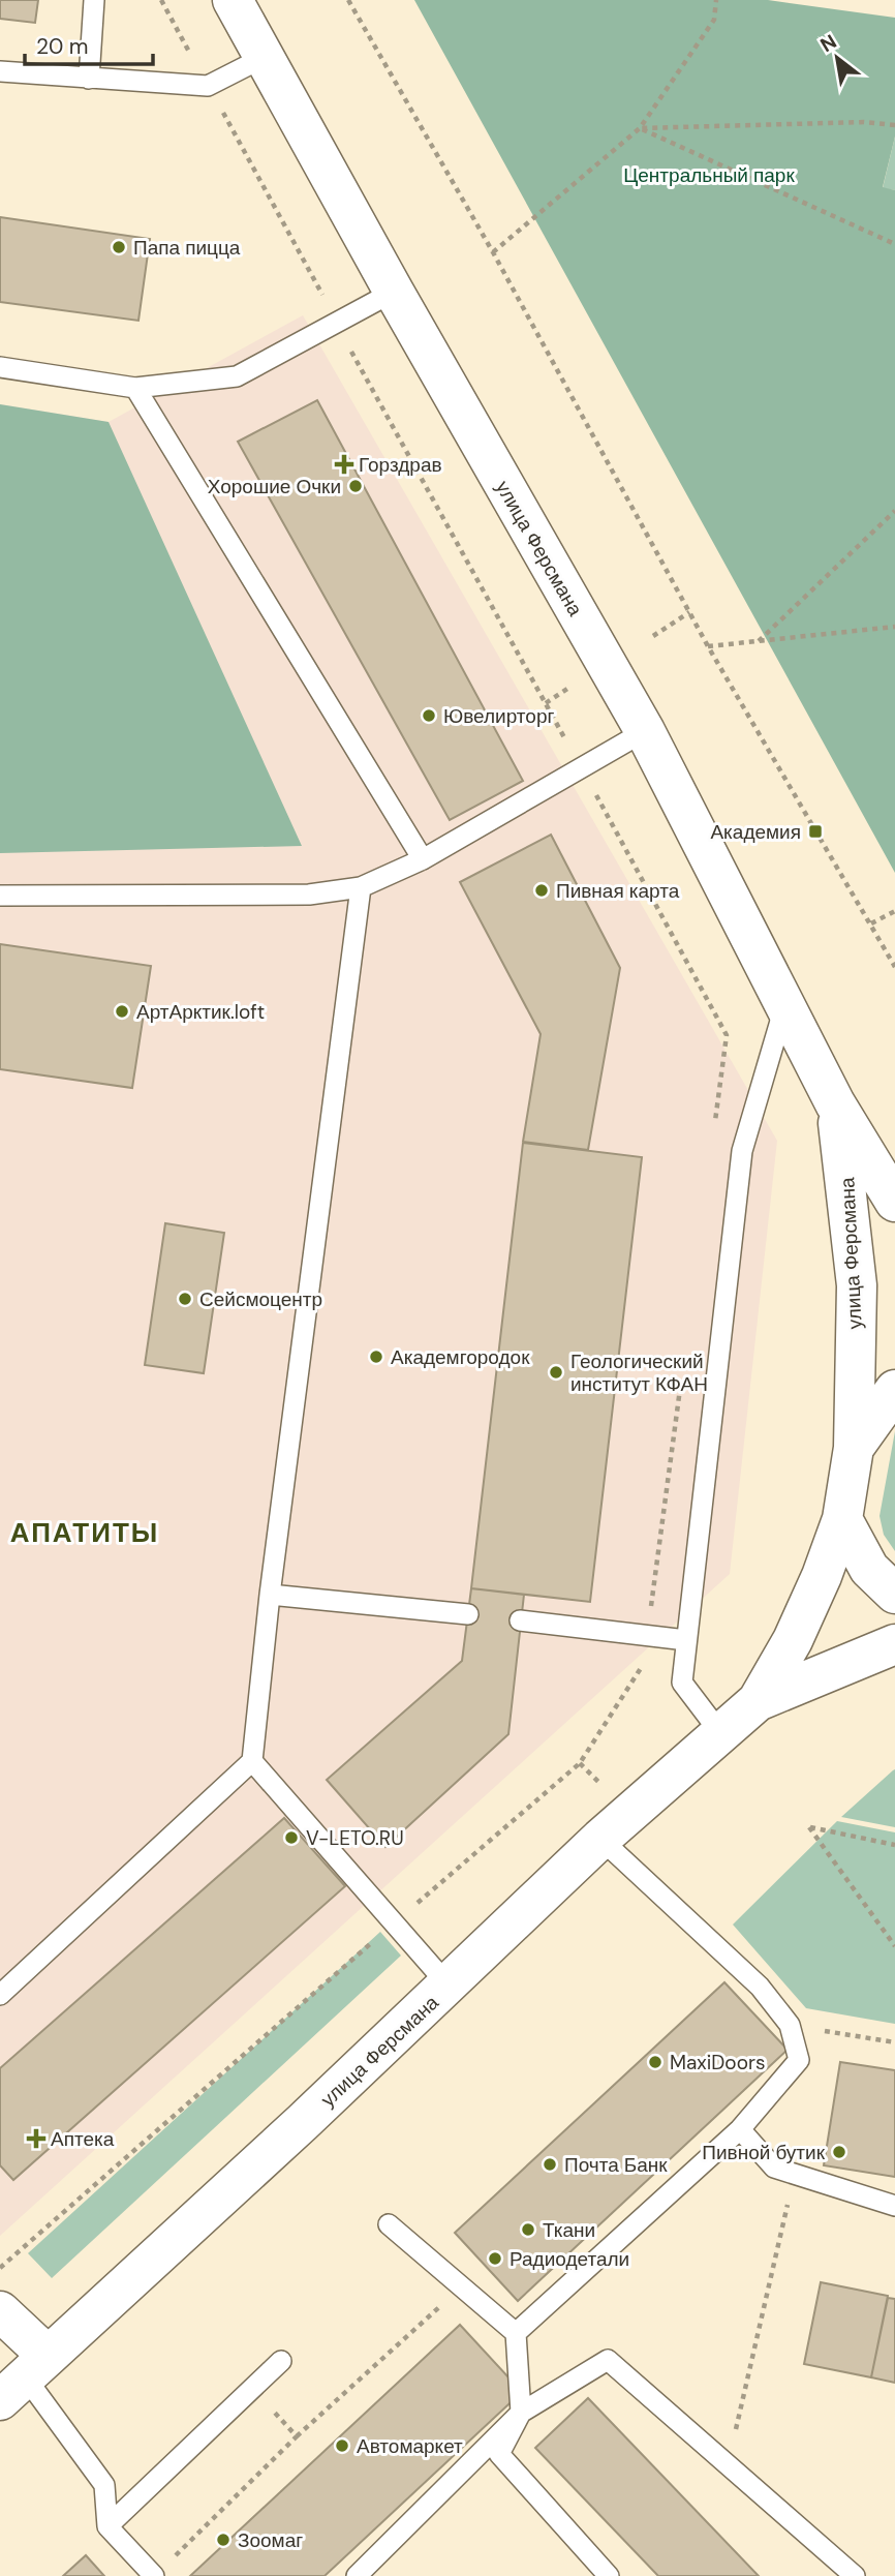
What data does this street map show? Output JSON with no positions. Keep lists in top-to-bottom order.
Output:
{
  "streets": {
    "street": ["улица Ферсмана"]
  },
  "districts": ["АПАТИТЫ"],
  "parks": ["Центральный парк"],
  "places": {
    "other": [
      "Папа пицца",
      "Хорошие Очки",
      "Ювелирторг",
      "Пивная карта",
      "АртАрктик.loft",
      "Сейсмоцентр",
      "Академгородок",
      "Геологический институт КФАН",
      "V-LETO.RU",
      "MaxiDoors",
      "Пивной бутик",
      "Почта Банк",
      "Ткани",
      "Радиодетали",
      "Автомаркет",
      "Зоомаг"
    ],
    "health": ["Горздрав", "Аптека"],
    "transit": ["Академия"]
  },
  "scale_bar": "20 m",
  "north": "top left"
}
